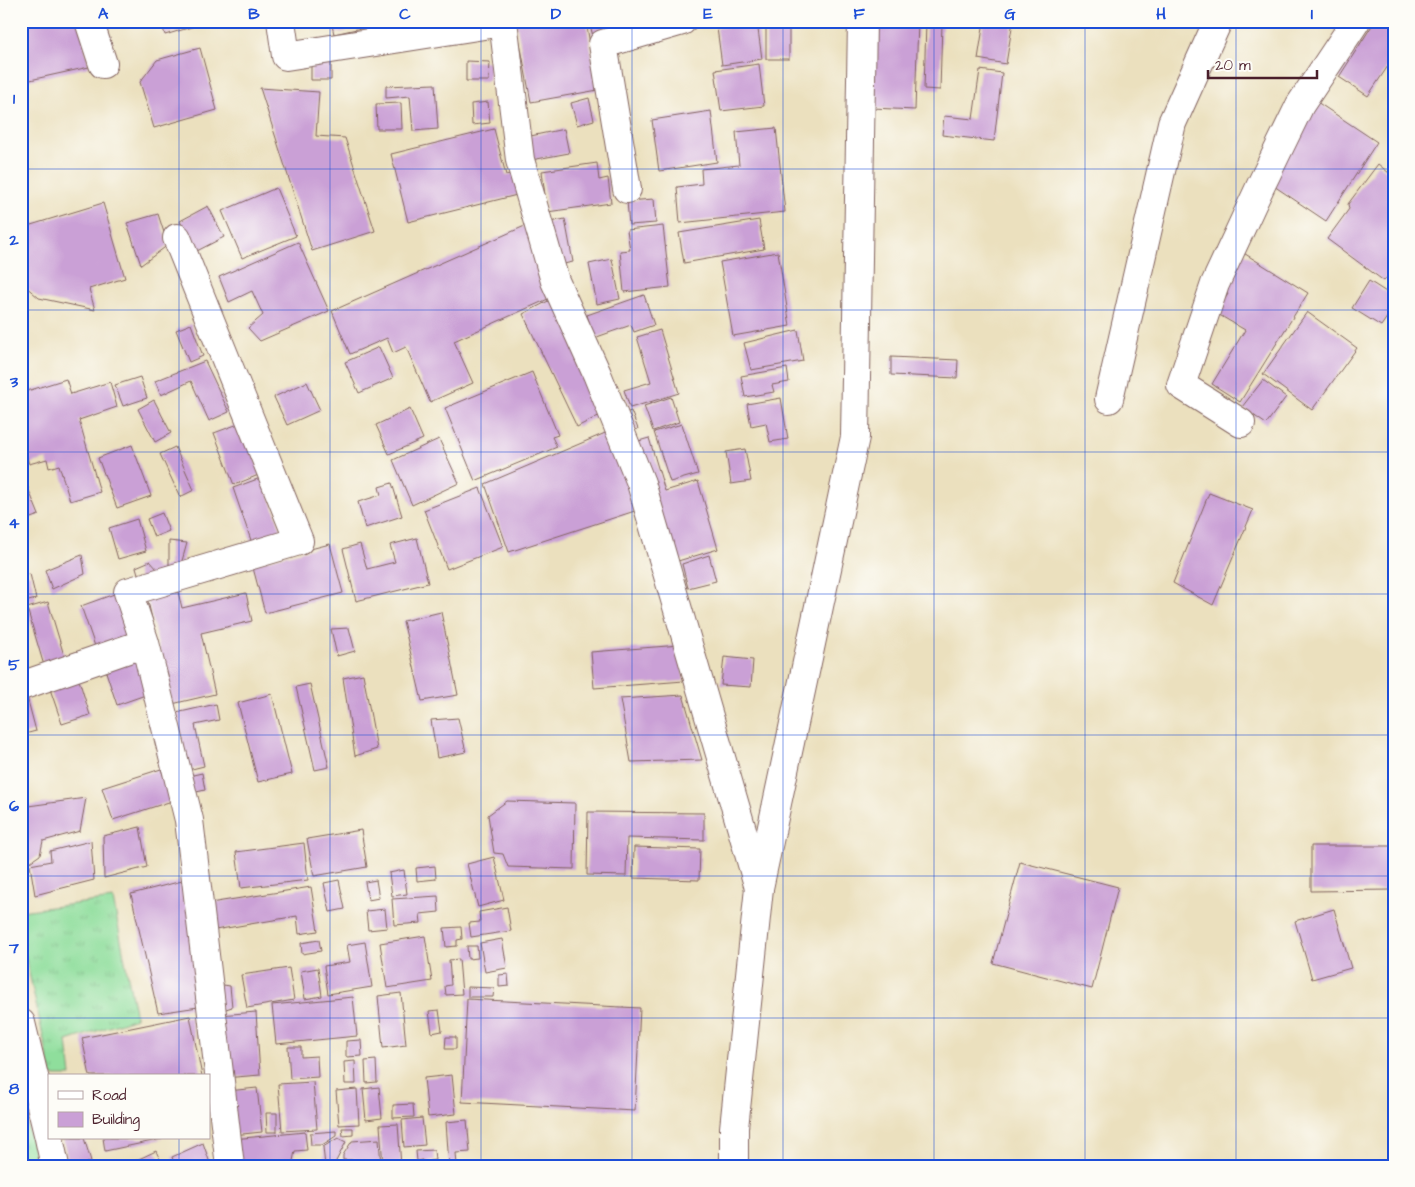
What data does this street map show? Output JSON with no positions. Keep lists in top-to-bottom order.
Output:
{
  "legend": ["Road", "Building"],
  "scale_bar": "20 m",
  "grid": {
    "columns": [
      "A",
      "B",
      "C",
      "D",
      "E",
      "F",
      "G",
      "H",
      "I"
    ],
    "rows": [
      "1",
      "2",
      "3",
      "4",
      "5",
      "6",
      "7",
      "8"
    ]
  }
}
